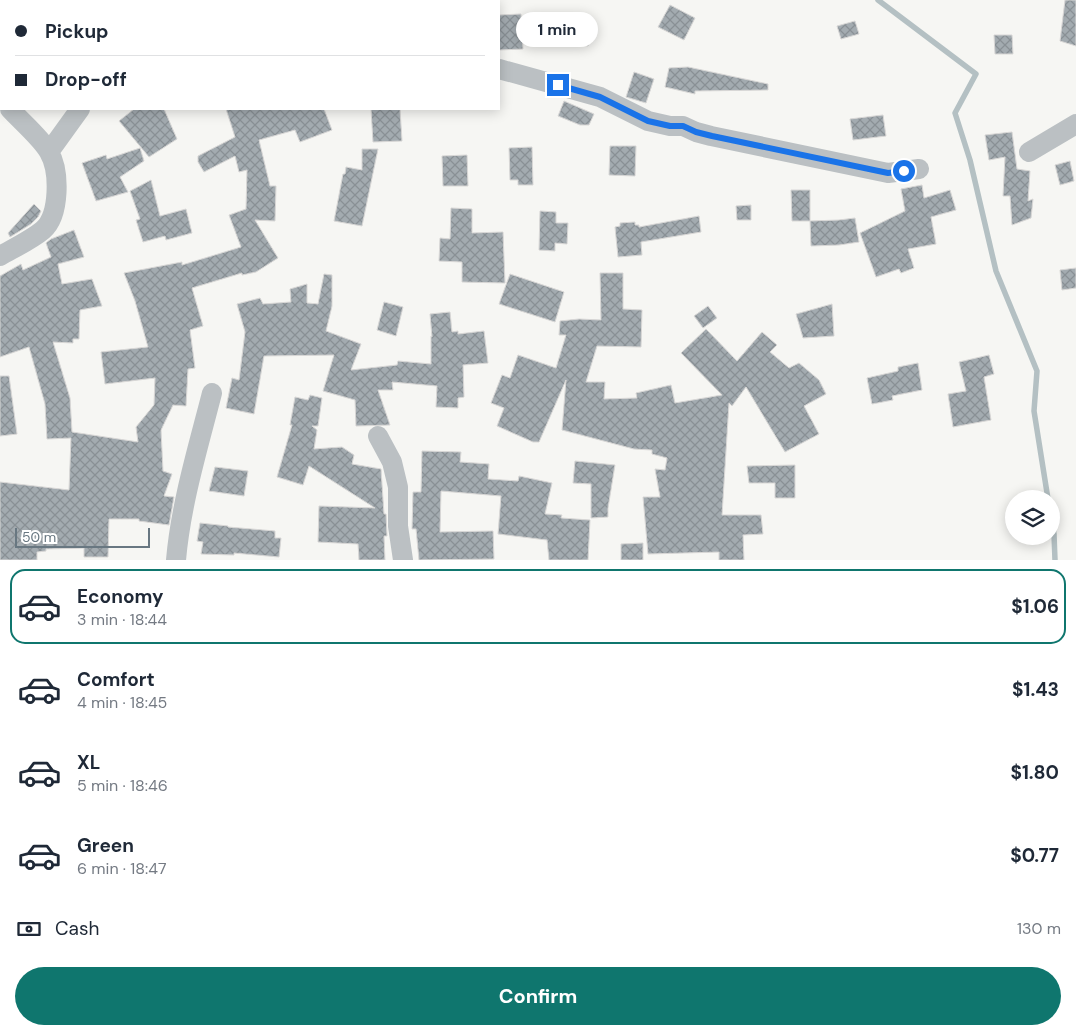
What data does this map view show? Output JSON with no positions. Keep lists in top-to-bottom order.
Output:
{
  "scale_bar": "50 m",
  "page": {
    "banner": ["Pickup", "Drop-off"],
    "bubble": "1 min",
    "scale": "50 m",
    "list": [
      {
        "name": "Economy",
        "note": "3 min · 18:44",
        "value": "$1.06"
      },
      {
        "name": "Comfort",
        "note": "4 min · 18:45",
        "value": "$1.43"
      },
      {
        "name": "XL",
        "note": "5 min · 18:46",
        "value": "$1.80"
      },
      {
        "name": "Green",
        "note": "6 min · 18:47",
        "value": "$0.77"
      }
    ],
    "pay": ["Cash", "130 m"],
    "buttons": "Confirm"
  }
}
